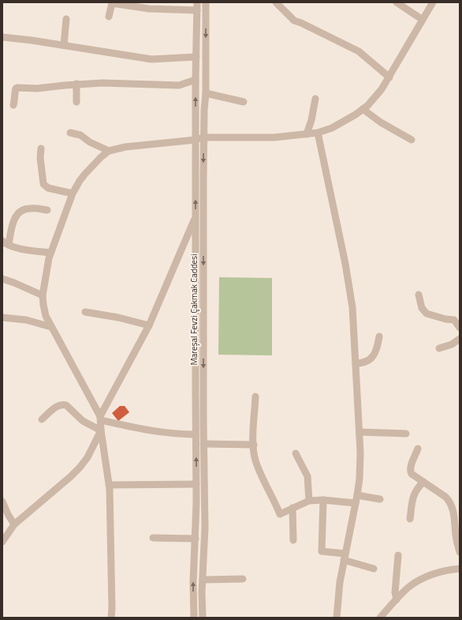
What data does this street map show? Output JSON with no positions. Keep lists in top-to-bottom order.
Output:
{
  "streets": {
    "street": ["Mareşal Fevzi Çakmak Caddesi"]
  }
}
